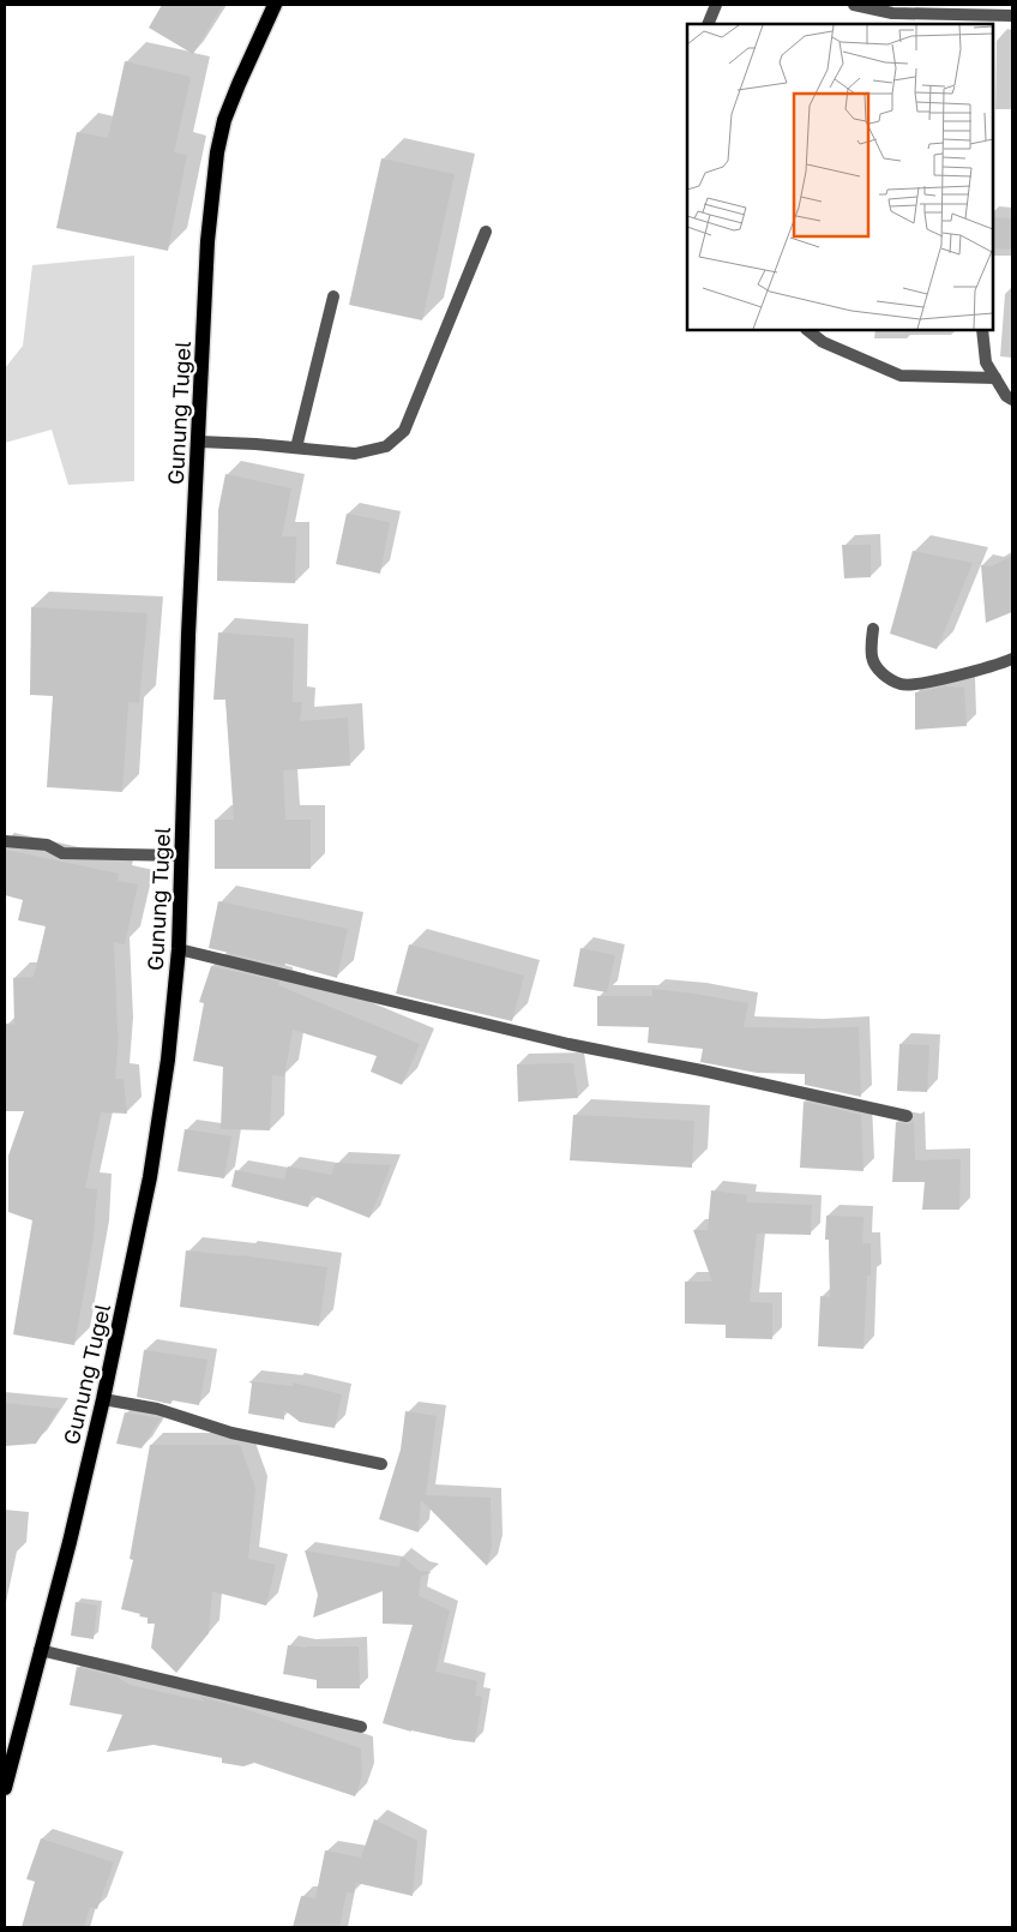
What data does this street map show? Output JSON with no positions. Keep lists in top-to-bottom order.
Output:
{
  "streets": {
    "main road": ["Gunung Tugel"]
  }
}
